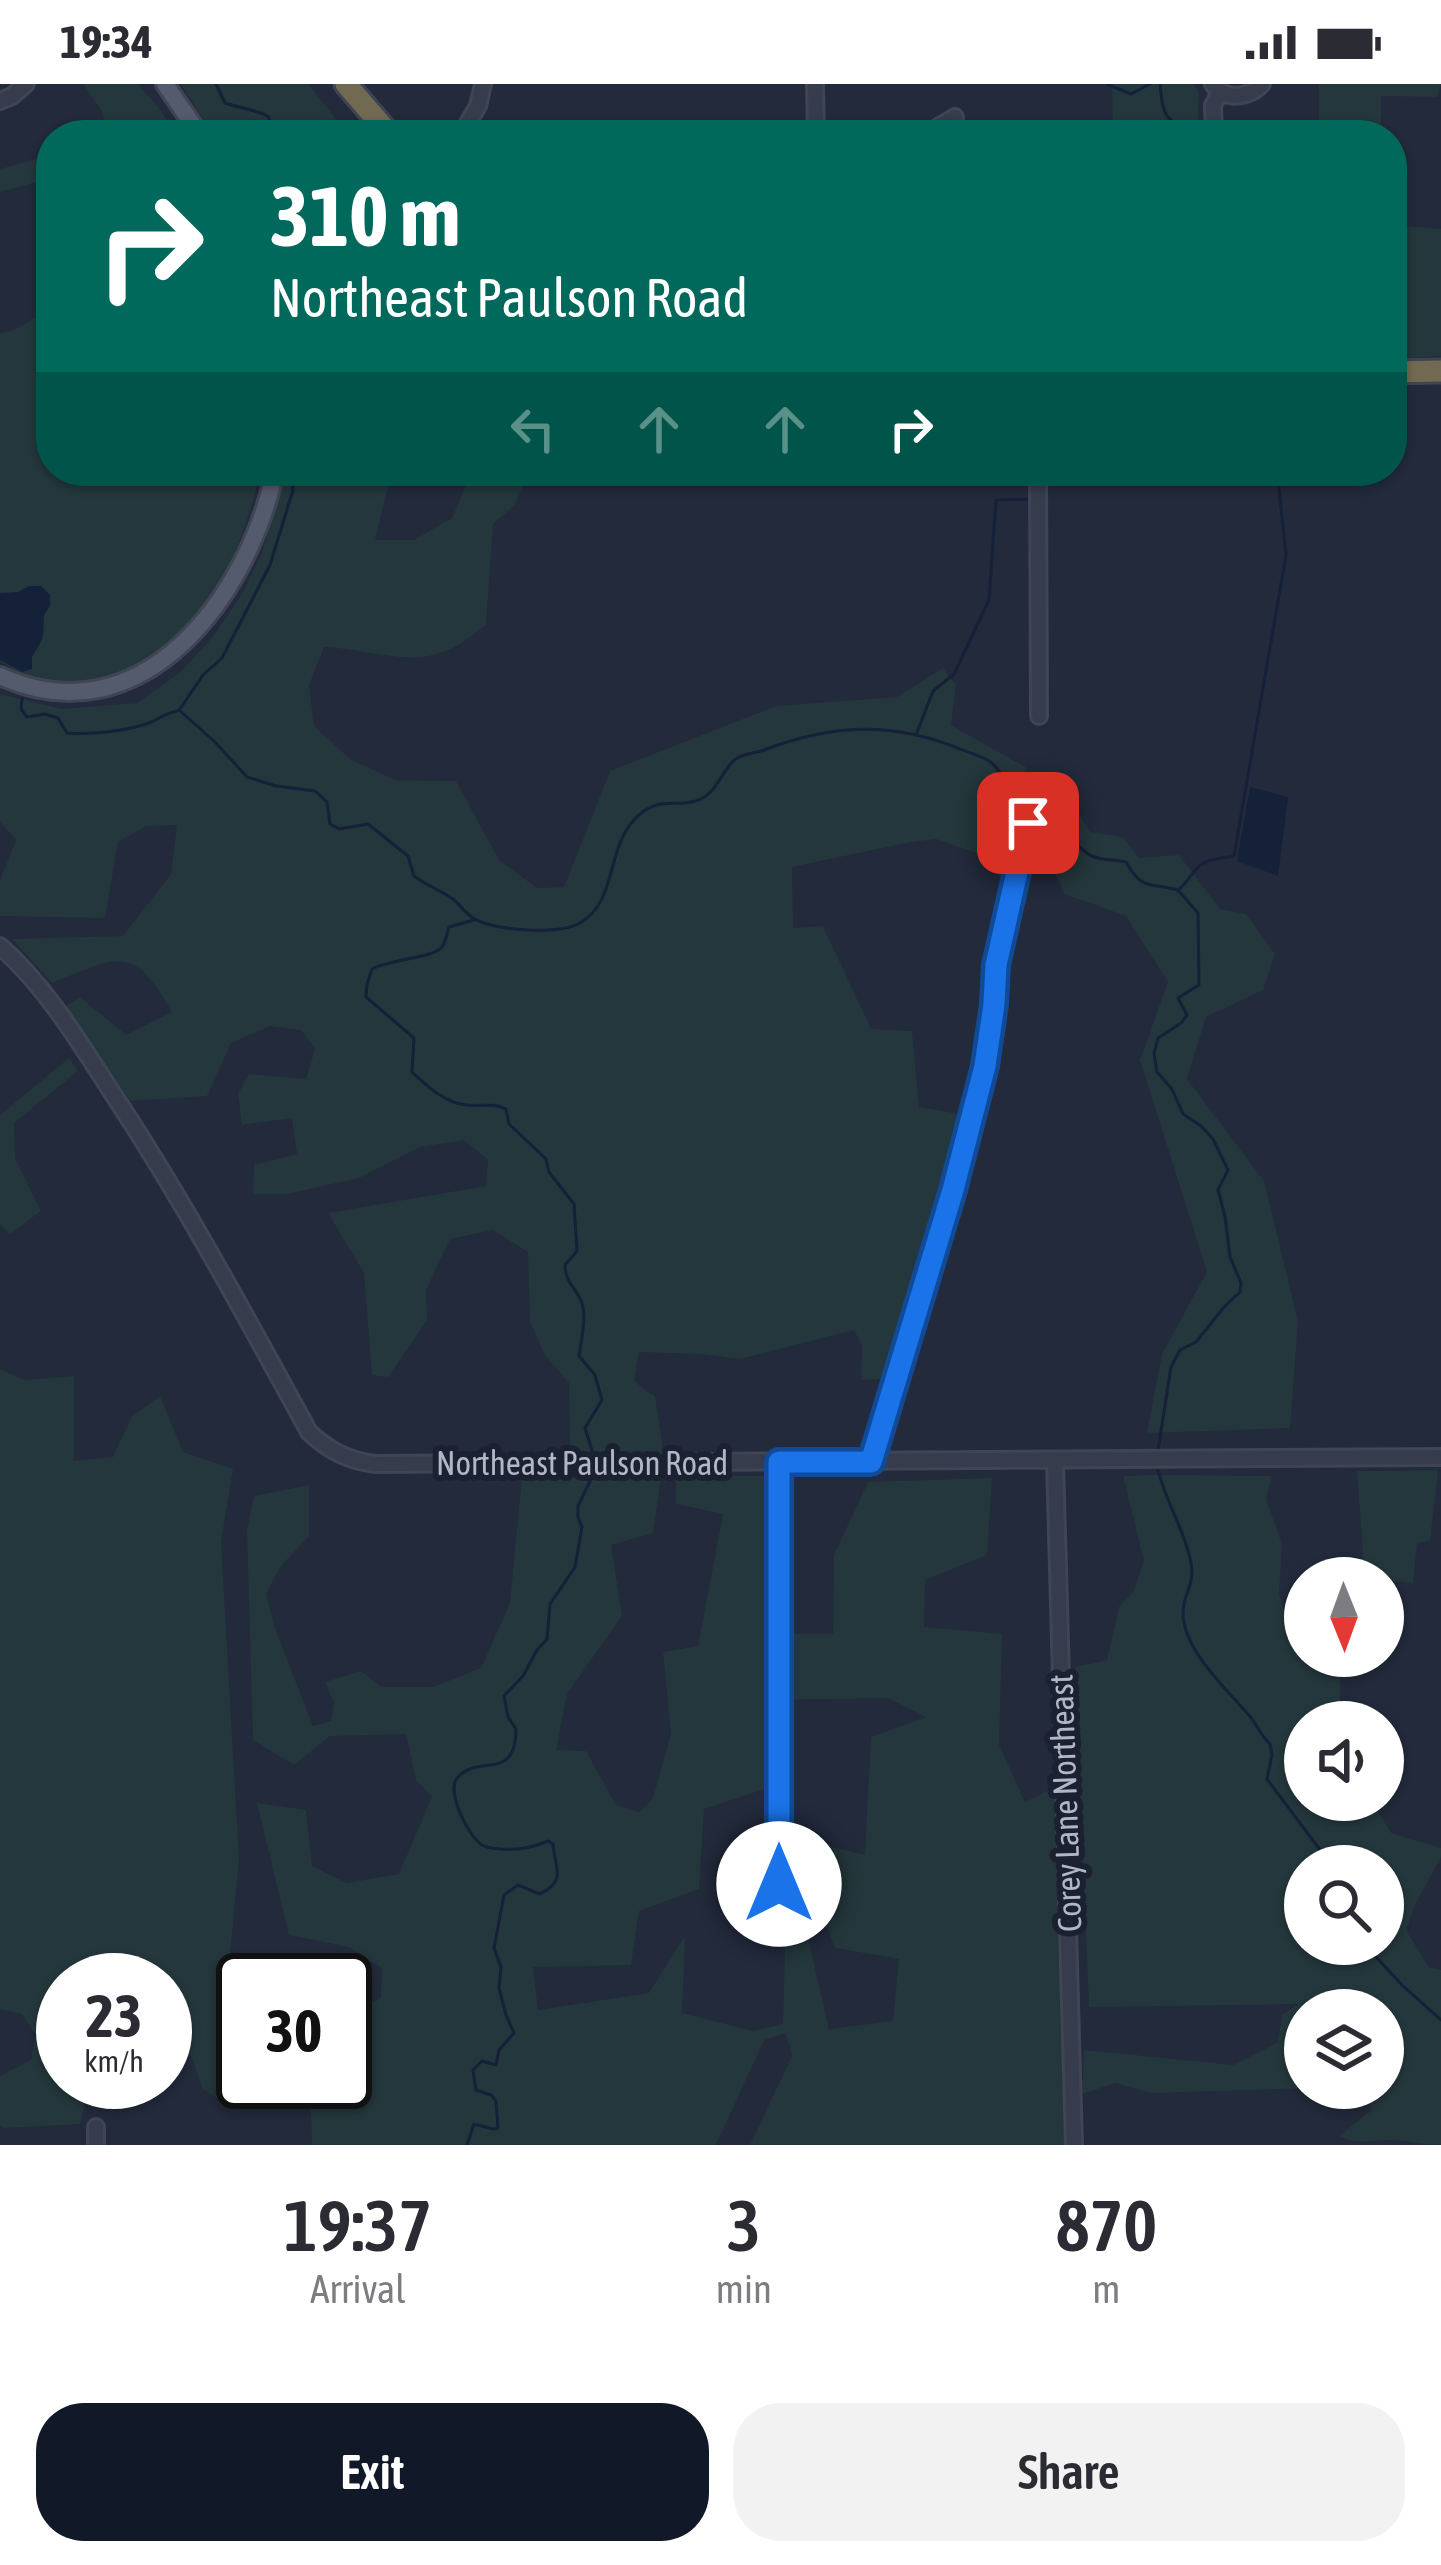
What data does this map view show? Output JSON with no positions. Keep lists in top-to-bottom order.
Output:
{
  "streets": {
    "street": ["Northeast Paulson Road", "Corey Lane Northeast"]
  },
  "crossings": [
    ["Northeast Paulson Road", "Corey Lane Northeast"]
  ],
  "north": "bottom",
  "page": {
    "status": "19:34",
    "turn": ["310 m", "Northeast Paulson Road"],
    "speed": "23 km/h",
    "limit": "30",
    "eta": [
      "19:37",
      "Arrival",
      "3",
      "min",
      "870",
      "m"
    ],
    "buttons": ["Exit", "Share"]
  }
}
